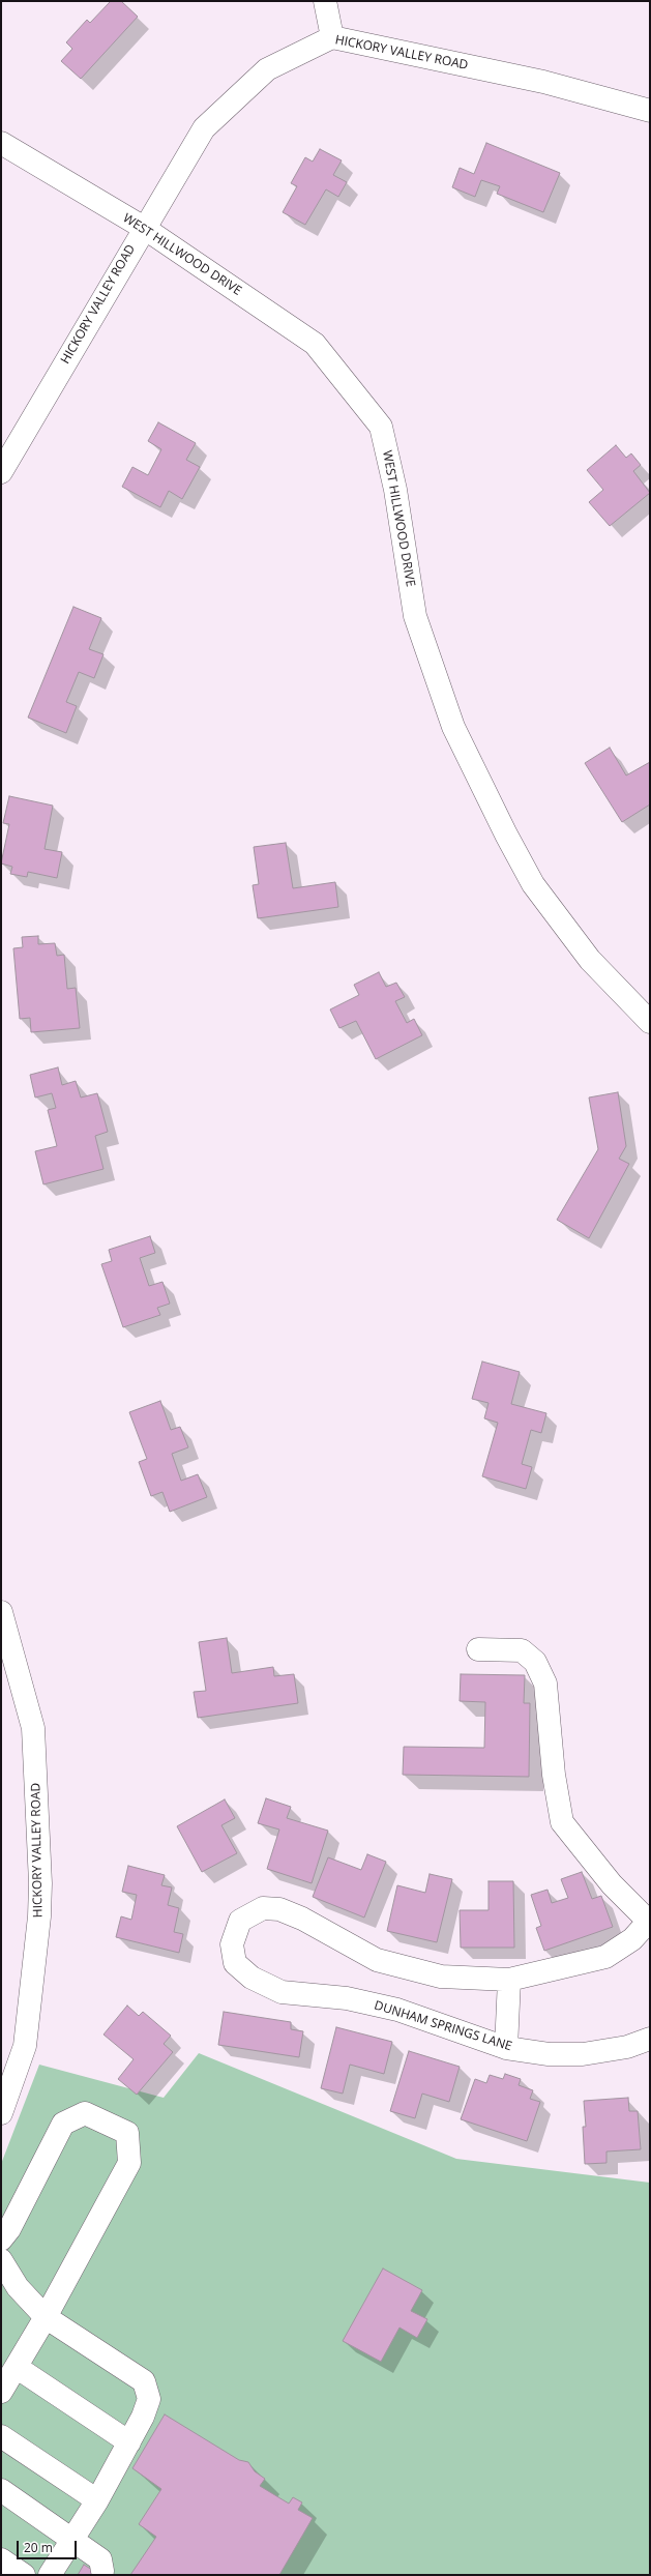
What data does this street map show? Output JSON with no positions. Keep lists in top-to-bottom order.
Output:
{
  "streets": {
    "street": ["HICKORY VALLEY ROAD", "WEST HILLWOOD DRIVE", "DUNHAM SPRINGS LANE"]
  },
  "crossings": [
    ["HICKORY VALLEY ROAD", "WEST HILLWOOD DRIVE"]
  ],
  "scale_bar": "20 m"
}
